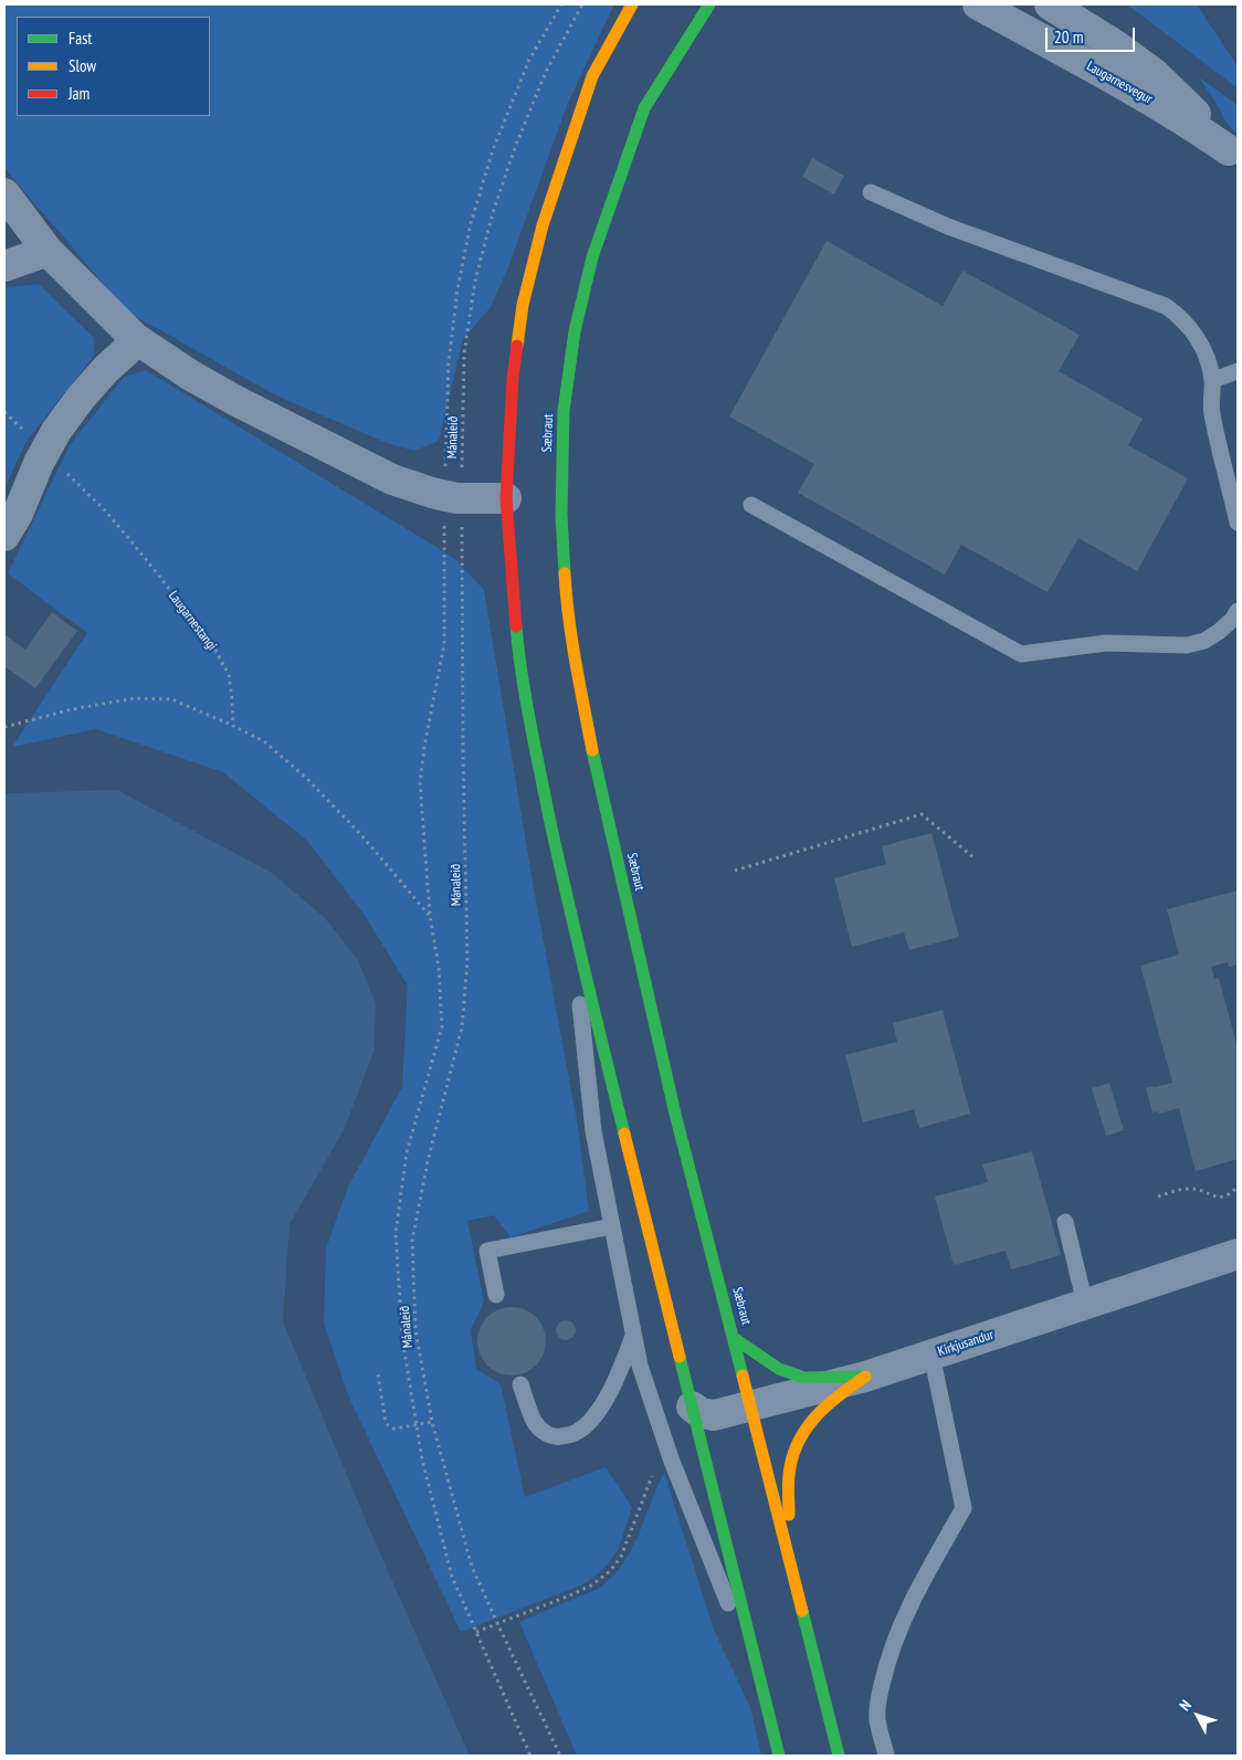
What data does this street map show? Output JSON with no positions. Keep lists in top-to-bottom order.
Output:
{
  "streets": {
    "main road": ["Sæbraut"],
    "street": ["Laugarnesvegur", "Kirkjusandur"],
    "path": ["Mánaleið", "Laugarnestangi"]
  },
  "crossings": [
    ["Sæbraut", "Kirkjusandur"]
  ],
  "legend": ["Fast", "Slow", "Jam"],
  "scale_bar": "20 m",
  "north": "top left"
}
